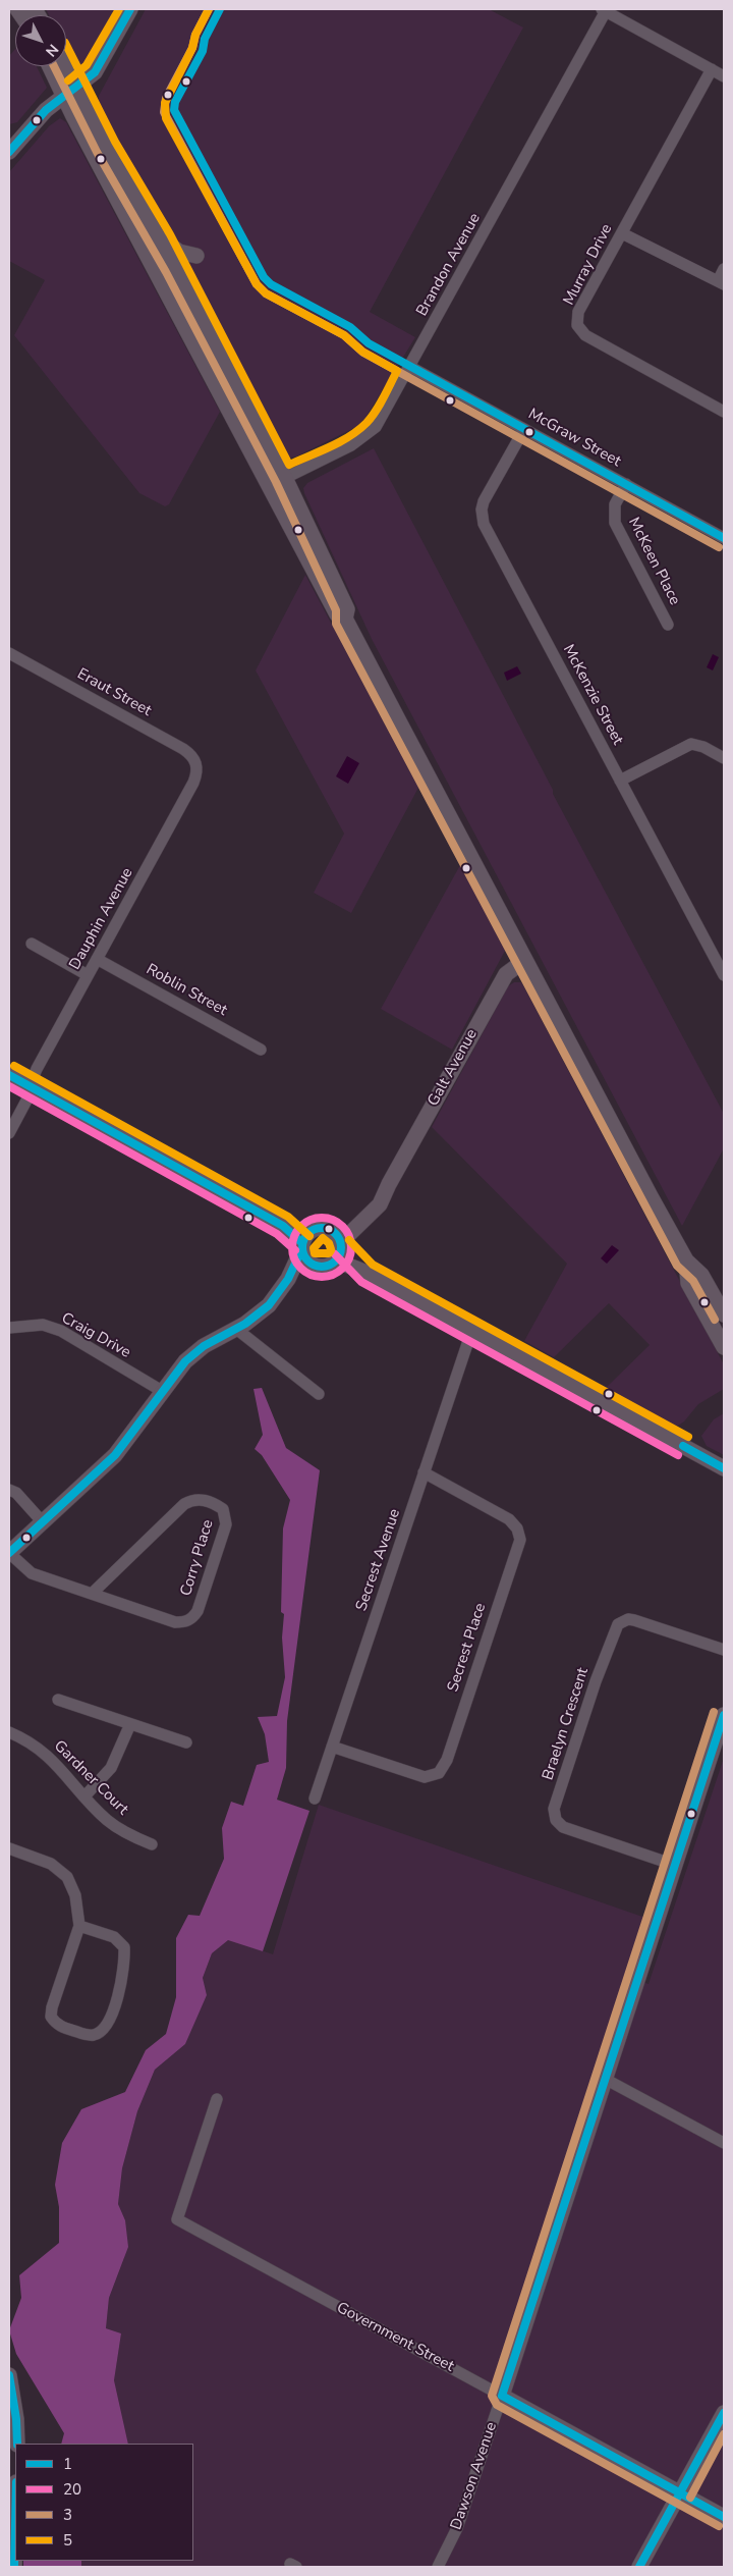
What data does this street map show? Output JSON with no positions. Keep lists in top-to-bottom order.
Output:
{
  "streets": {
    "street": [
      "Brandon Avenue",
      "Murray Drive",
      "McGraw Street",
      "McKeen Place",
      "Eraut Street",
      "McKenzie Street",
      "Dauphin Avenue",
      "Roblin Street",
      "Galt Avenue",
      "Craig Drive",
      "Corry Place",
      "Secrest Avenue",
      "Secrest Place",
      "Braelyn Crescent",
      "Gardner Court",
      "Government Street",
      "Dawson Avenue"
    ]
  },
  "crossings": [
    ["Brandon Avenue", "McGraw Street"],
    ["McGraw Street", "McKeen Place"],
    ["McGraw Street", "McKenzie Street"],
    ["Eraut Street", "Dauphin Avenue"],
    ["Dauphin Avenue", "Roblin Street"],
    ["Secrest Avenue", "Secrest Place"],
    ["Braelyn Crescent", "Dawson Avenue"],
    ["Government Street", "Dawson Avenue"]
  ],
  "lines": [
    "transit line 1",
    "transit line 3",
    "transit line 5",
    "transit line 20"
  ],
  "legend": [
    "1",
    "20",
    "3",
    "5"
  ],
  "north": "bottom right"
}
